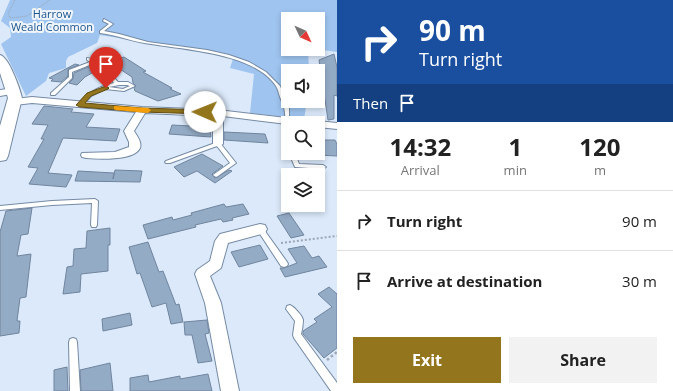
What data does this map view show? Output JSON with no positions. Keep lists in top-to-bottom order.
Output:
{
  "parks": ["Harrow Weald Common"],
  "north": "bottom right",
  "page": {
    "turn": ["90 m", "Turn right"],
    "then": "Then",
    "eta": [
      "14:32",
      "Arrival",
      "1",
      "min",
      "120",
      "m"
    ],
    "list": [
      {
        "name": "Turn right",
        "value": "90 m"
      },
      {
        "name": "Arrive at destination",
        "value": "30 m"
      }
    ],
    "buttons": ["Exit", "Share"]
  }
}
